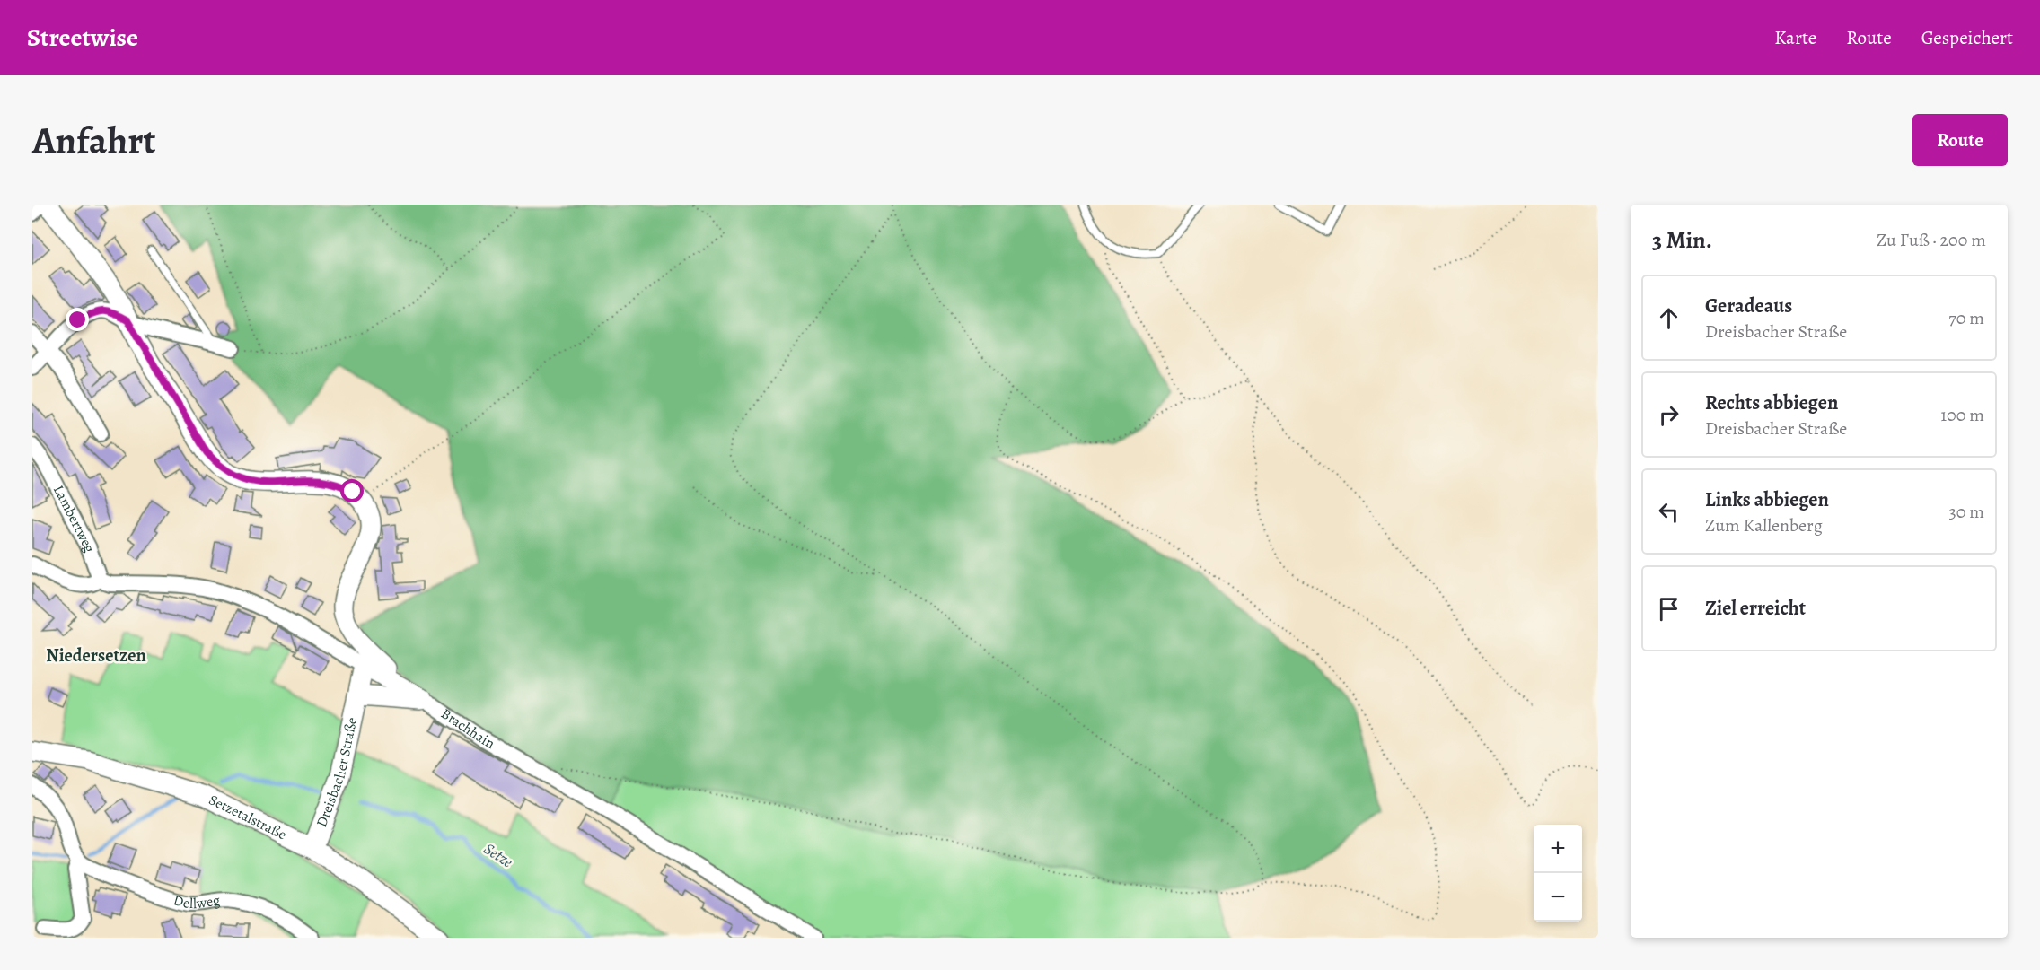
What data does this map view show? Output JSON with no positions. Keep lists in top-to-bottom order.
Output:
{
  "streets": {
    "street": [
      "Lambertweg",
      "Brachhain",
      "Dreisbacher Straße",
      "Setzetalstraße",
      "Dellweg"
    ]
  },
  "crossings": [
    ["Lambertweg", "Brachhain"],
    ["Brachhain", "Dreisbacher Straße"],
    ["Dreisbacher Straße", "Setzetalstraße"]
  ],
  "districts": ["Niedersetzen"],
  "water": ["Setze"],
  "page": {
    "header": "Streetwise",
    "nav": ["Karte", "Route", "Gespeichert"],
    "buttons": "Route",
    "title": "Anfahrt",
    "heading": ["3 Min.", "Zu Fuß · 200 m"],
    "list": [
      ["Geradeaus", "Dreisbacher Straße", "70 m"],
      ["Rechts abbiegen", "Dreisbacher Straße", "100 m"],
      ["Links abbiegen", "Zum Kallenberg", "30 m"],
      "Ziel erreicht"
    ],
    "map_buttons": ["+", "−"]
  }
}
